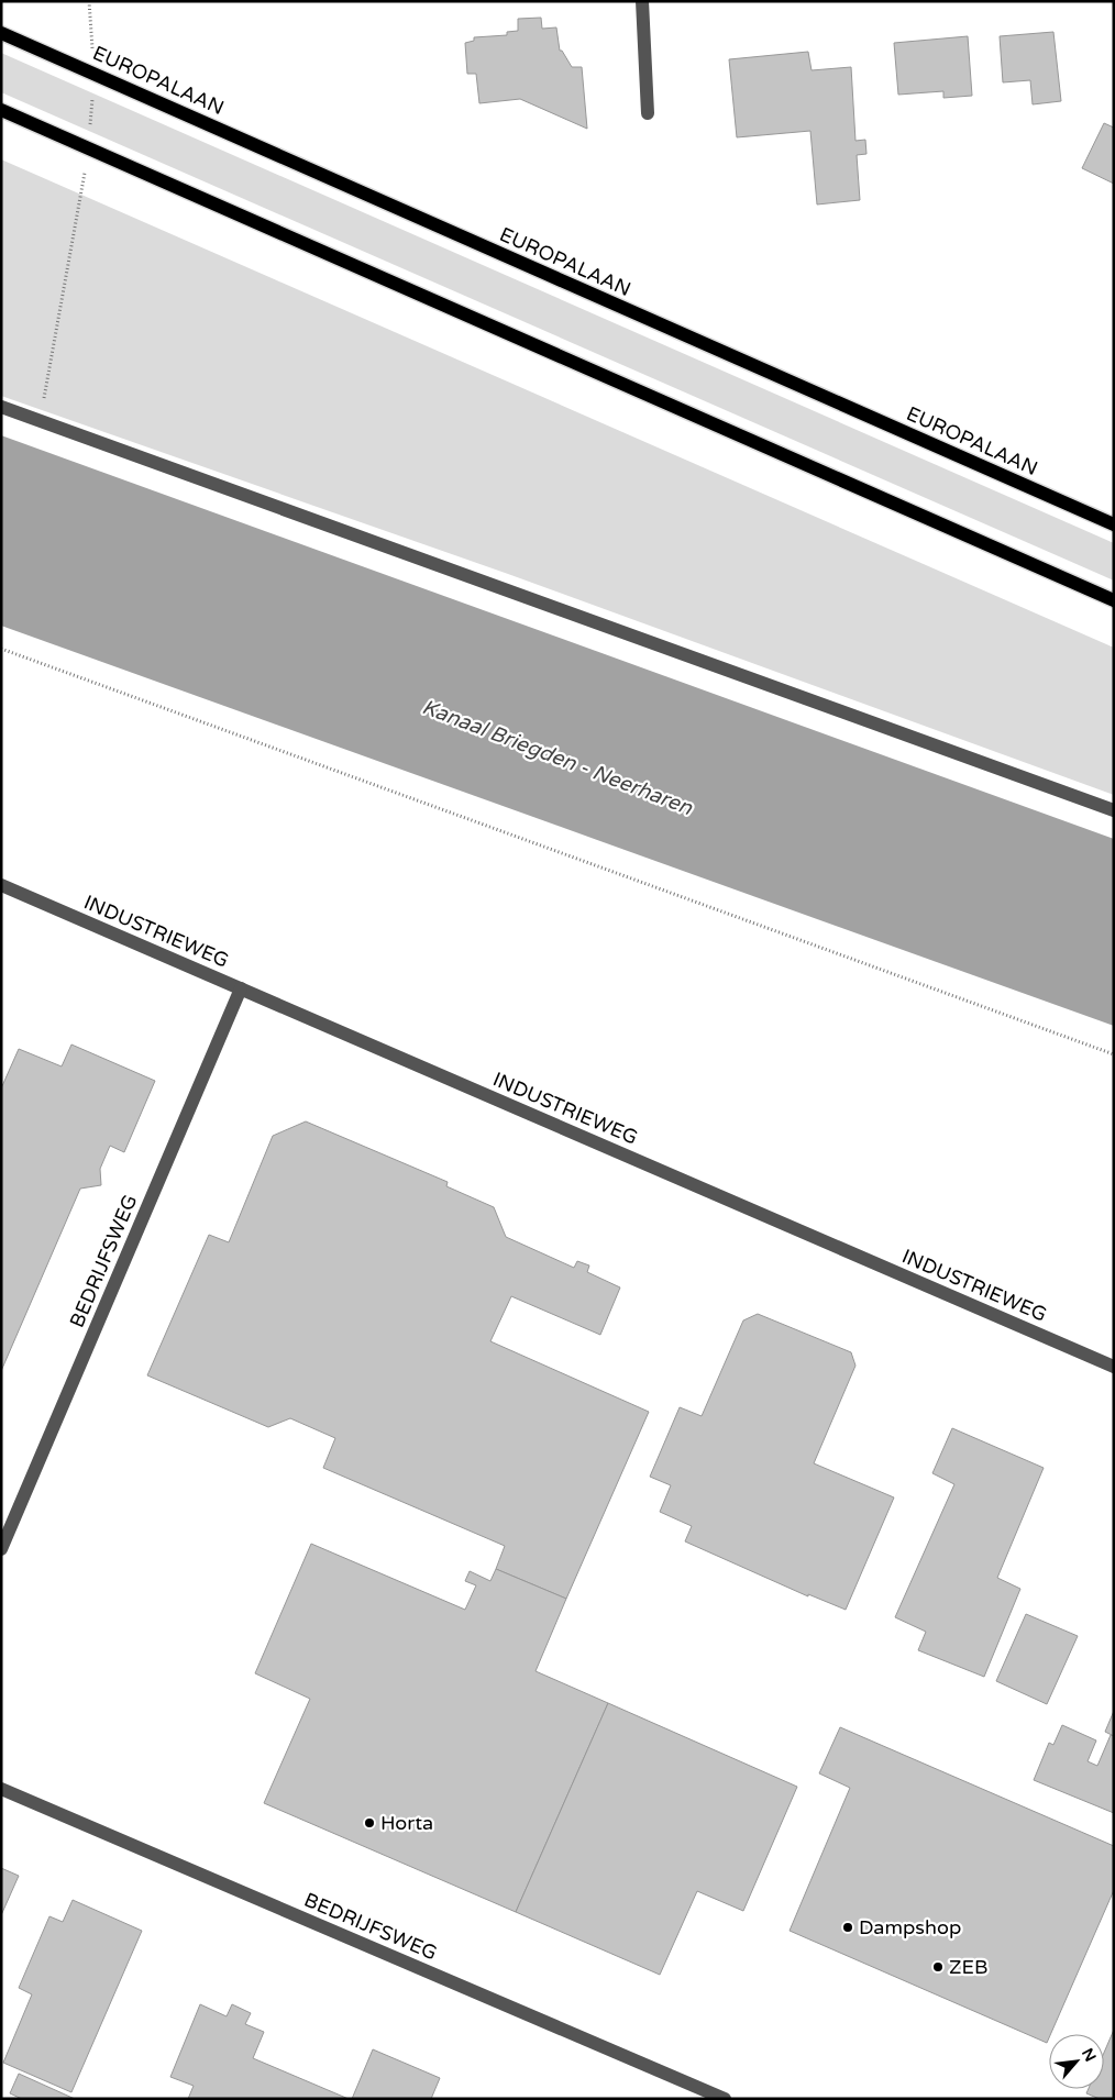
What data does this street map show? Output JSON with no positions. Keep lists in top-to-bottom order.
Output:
{
  "streets": {
    "main road": ["EUROPALAAN"],
    "street": ["INDUSTRIEWEG", "BEDRIJFSWEG"]
  },
  "crossings": [
    ["INDUSTRIEWEG", "BEDRIJFSWEG"]
  ],
  "water": ["Kanaal Briegden - Neerharen"],
  "places": ["Horta", "Dampshop", "ZEB"],
  "north": "top right"
}
